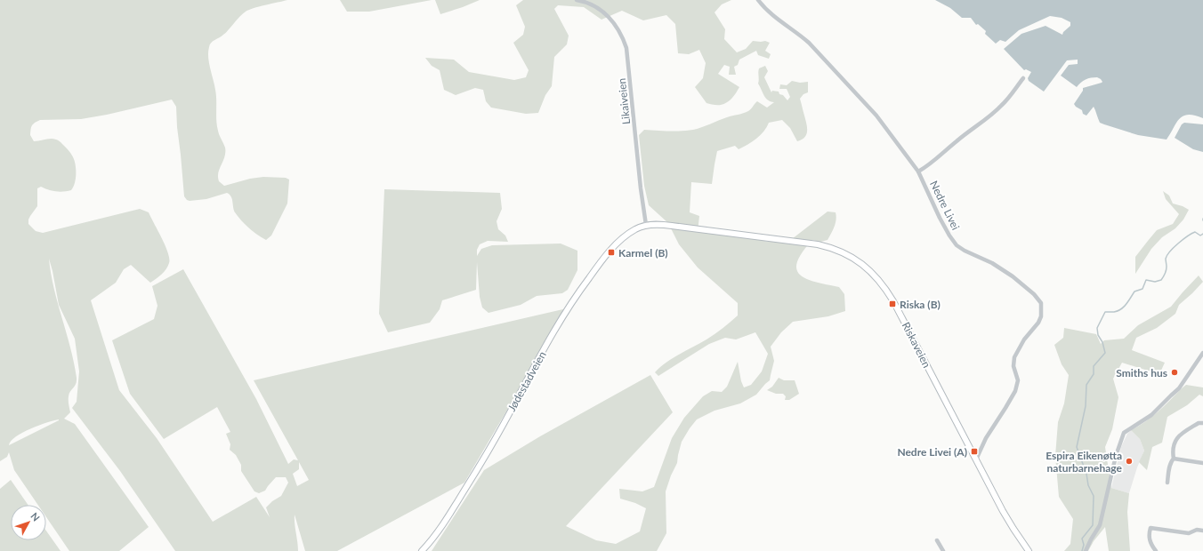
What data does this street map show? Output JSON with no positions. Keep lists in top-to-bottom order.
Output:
{
  "streets": {
    "main road": ["Riskaveien", "Jødestadveien"],
    "street": ["Likaiveien", "Nedre Livei"]
  },
  "crossings": [
    ["Likaiveien", "Riskaveien"],
    ["Likaiveien", "Jødestadveien"],
    ["Nedre Livei", "Riskaveien"],
    ["Riskaveien", "Jødestadveien"]
  ],
  "places": {
    "transit": ["Karmel (B)", "Riska (B)", "Nedre Livei (A)"],
    "other": ["Smiths hus", "Espira Eikenøtta naturbarnehage"]
  },
  "north": "top right"
}
